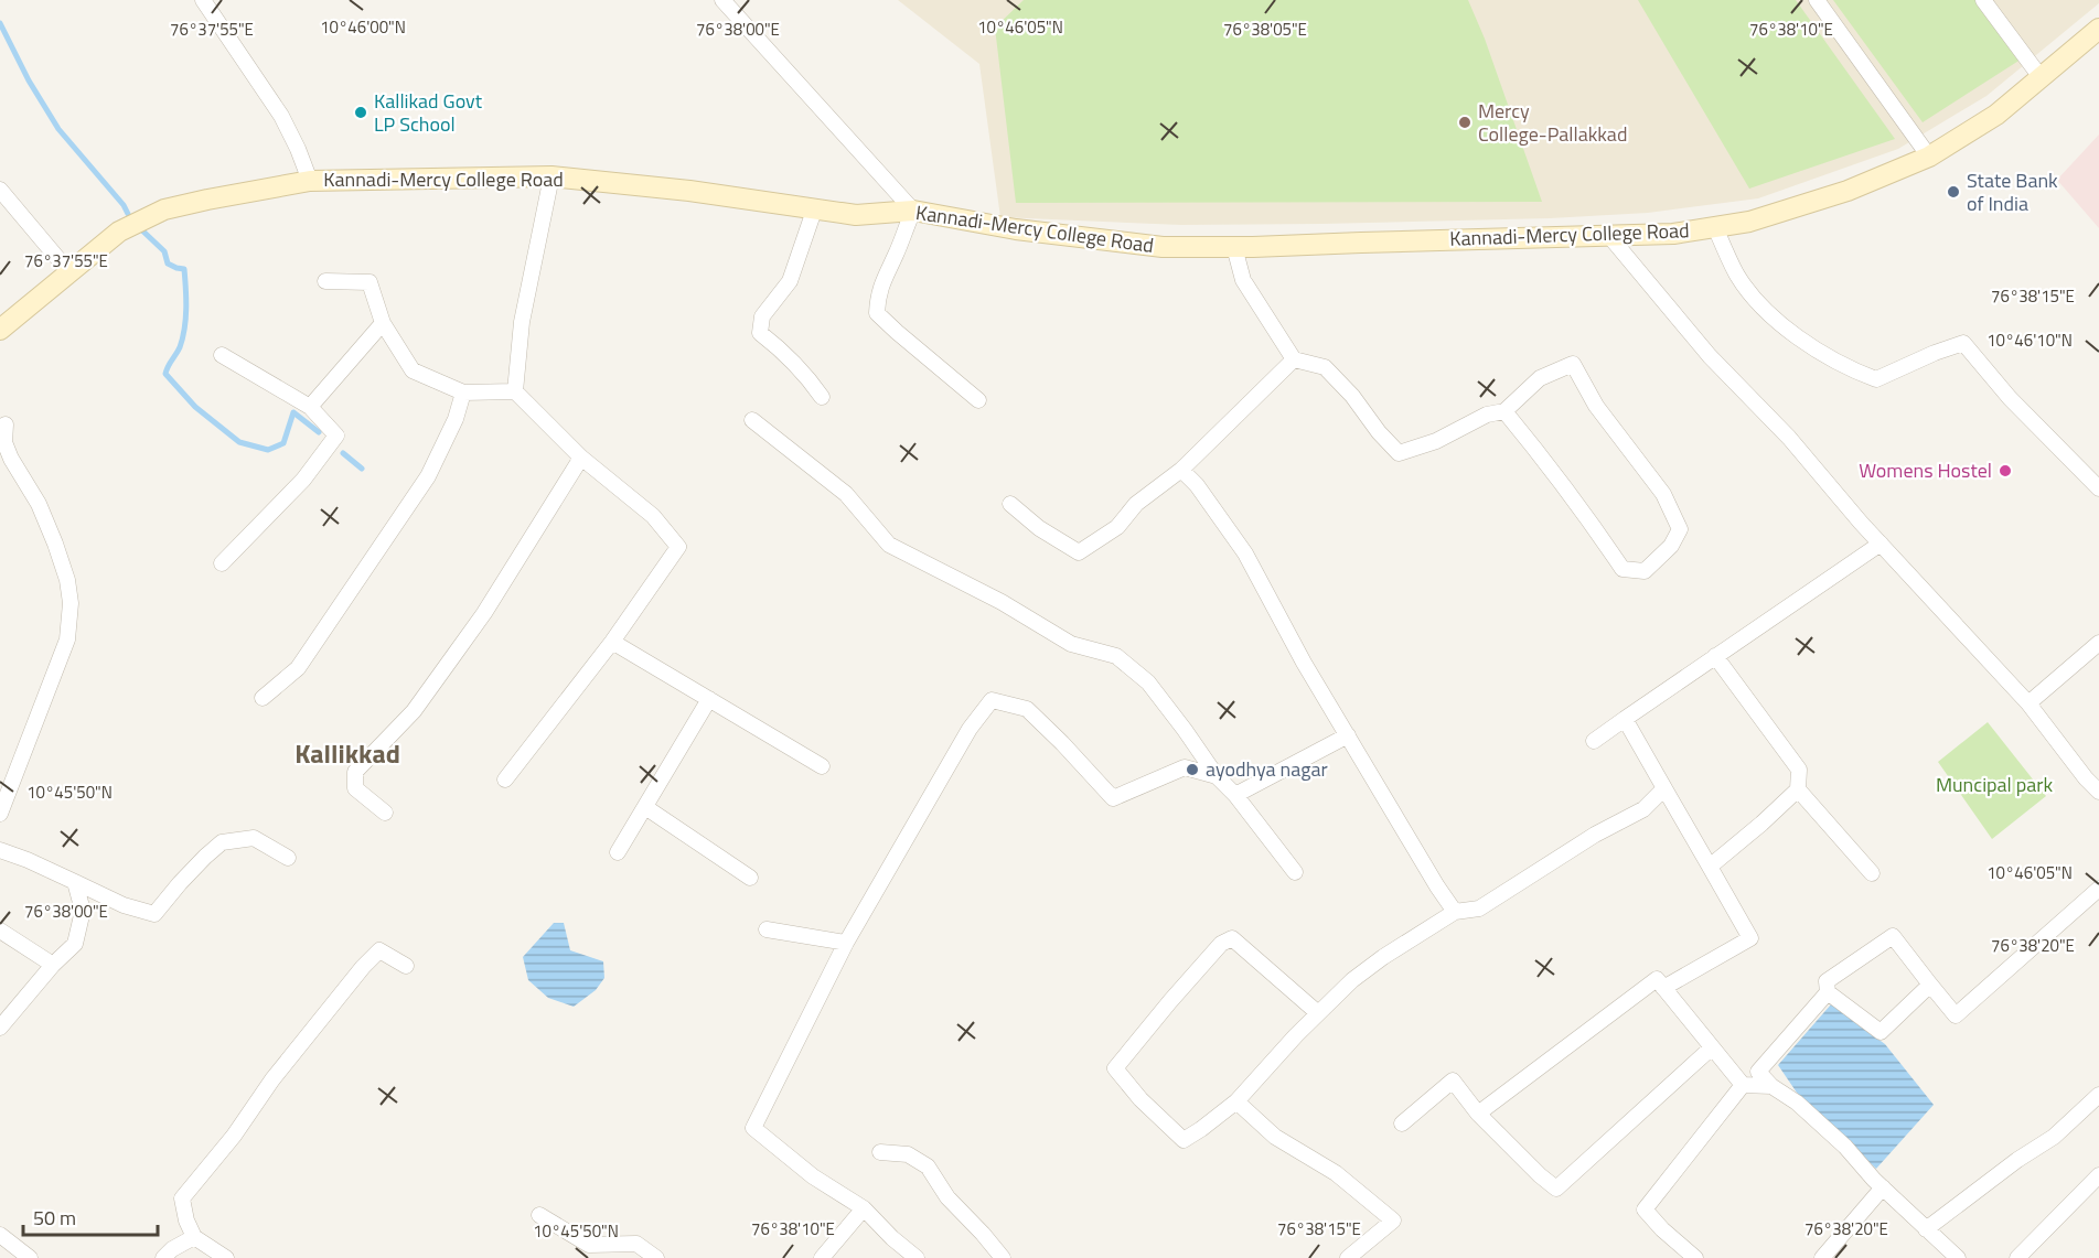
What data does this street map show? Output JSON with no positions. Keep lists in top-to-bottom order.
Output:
{
  "streets": {
    "main road": ["Kannadi-Mercy College Road"]
  },
  "districts": ["Kallikkad"],
  "parks": ["Muncipal park"],
  "places": [
    "Kallikad Govt LP School",
    "Mercy College-Pallakkad",
    "State Bank of India",
    "Womens Hostel",
    "ayodhya nagar"
  ],
  "scale_bar": "50 m",
  "coordinates": [
    "10°46'00\"N",
    "10°46'05\"N",
    "76°37'55\"E",
    "76°38'05\"E",
    "76°38'00\"E",
    "76°38'10\"E",
    "76°38'15\"E",
    "10°46'10\"N",
    "10°45'50\"N",
    "76°38'20\"E"
  ]
}
